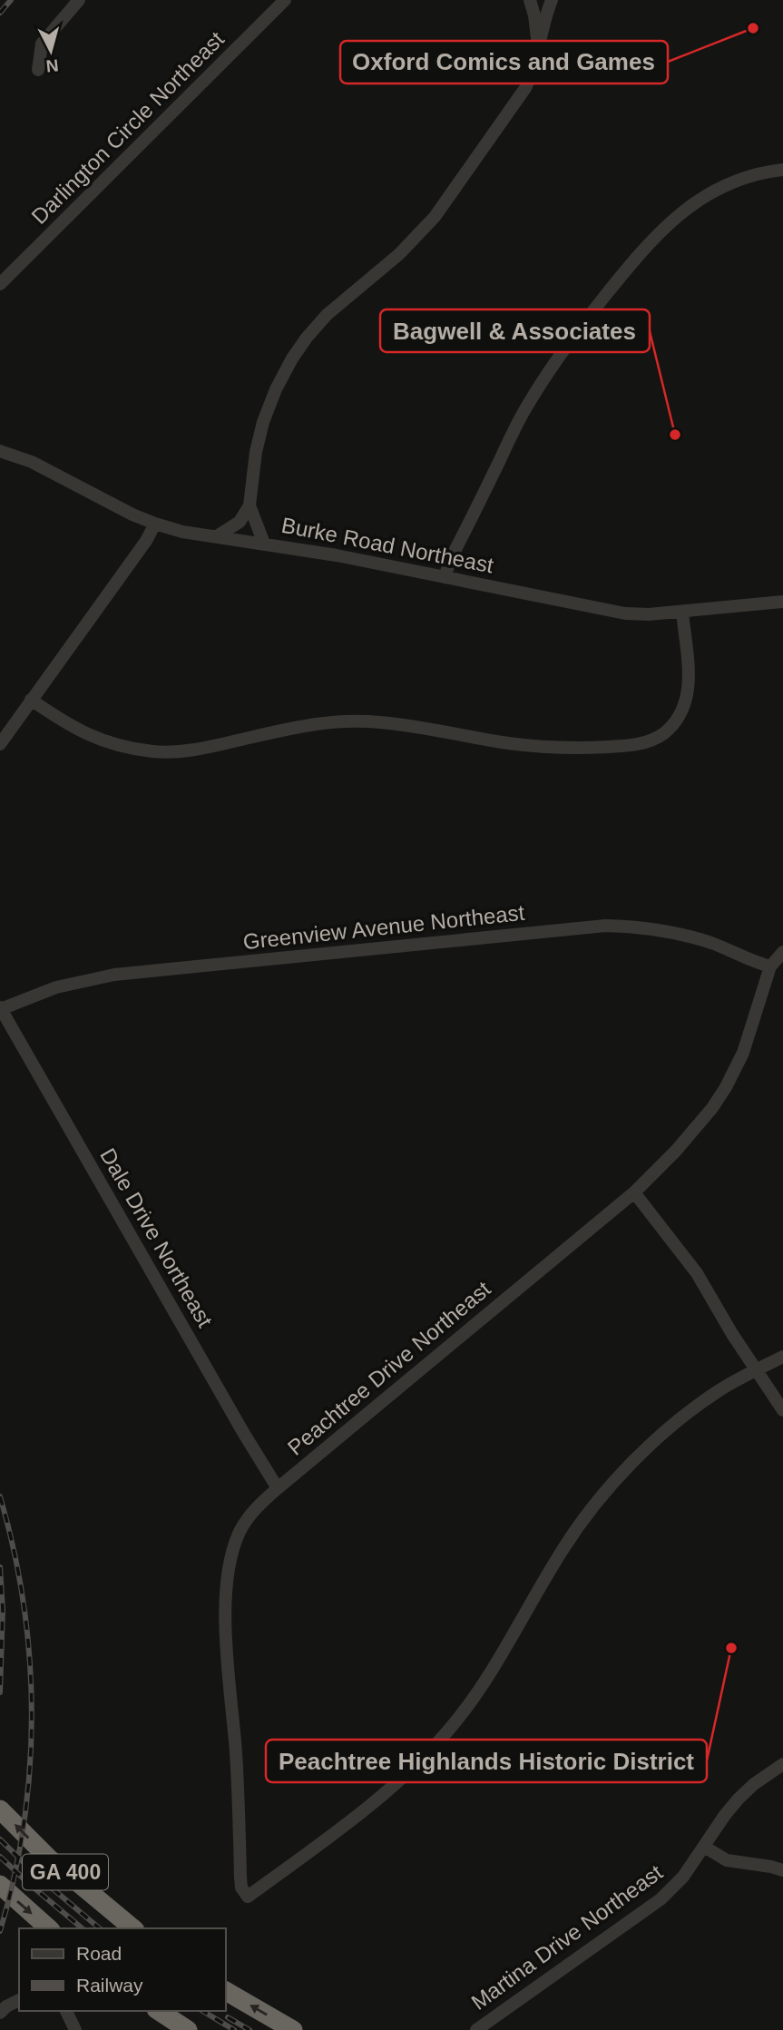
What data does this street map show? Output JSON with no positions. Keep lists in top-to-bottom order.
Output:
{
  "streets": {
    "highway": ["GA 400"],
    "street": [
      "Darlington Circle Northeast",
      "Burke Road Northeast",
      "Greenview Avenue Northeast",
      "Dale Drive Northeast",
      "Peachtree Drive Northeast",
      "Martina Drive Northeast"
    ]
  },
  "crossings": [
    ["Greenview Avenue Northeast", "Dale Drive Northeast"],
    ["Greenview Avenue Northeast", "Peachtree Drive Northeast"],
    ["Dale Drive Northeast", "Peachtree Drive Northeast"]
  ],
  "places": ["Oxford Comics and Games", "Bagwell & Associates", "Peachtree Highlands Historic District"],
  "legend": ["Road", "Railway"],
  "north": "bottom"
}
